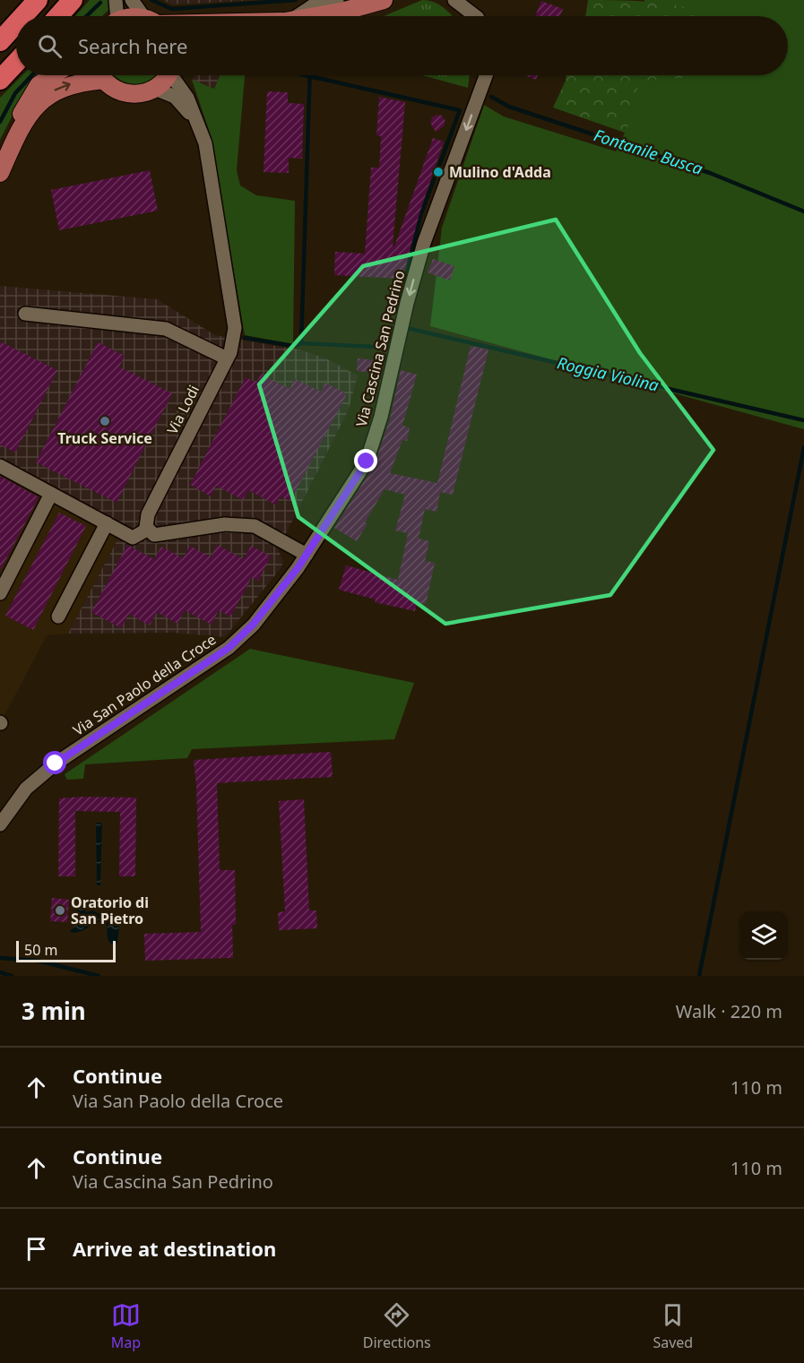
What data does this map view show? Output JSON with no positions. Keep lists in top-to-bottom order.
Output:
{
  "streets": {
    "street": ["Via Cascina San Pedrino", "Via Lodi", "Via San Paolo della Croce"]
  },
  "crossings": [
    ["Via Cascina San Pedrino", "Via San Paolo della Croce"]
  ],
  "one_way": ["Via Cascina San Pedrino"],
  "water": ["Fontanile Busca", "Roggia Violina"],
  "places": ["Mulino d'Adda", "Truck Service", "Oratorio di San Pietro"],
  "scale_bar": "50 m",
  "page": {
    "search": "Search here",
    "scale": "50 m",
    "heading": ["3 min", "Walk · 220 m"],
    "list": [
      ["Continue", "Via San Paolo della Croce", "110 m"],
      ["Continue", "Via Cascina San Pedrino", "110 m"],
      "Arrive at destination"
    ],
    "nav": ["Map", "Directions", "Saved"]
  }
}
